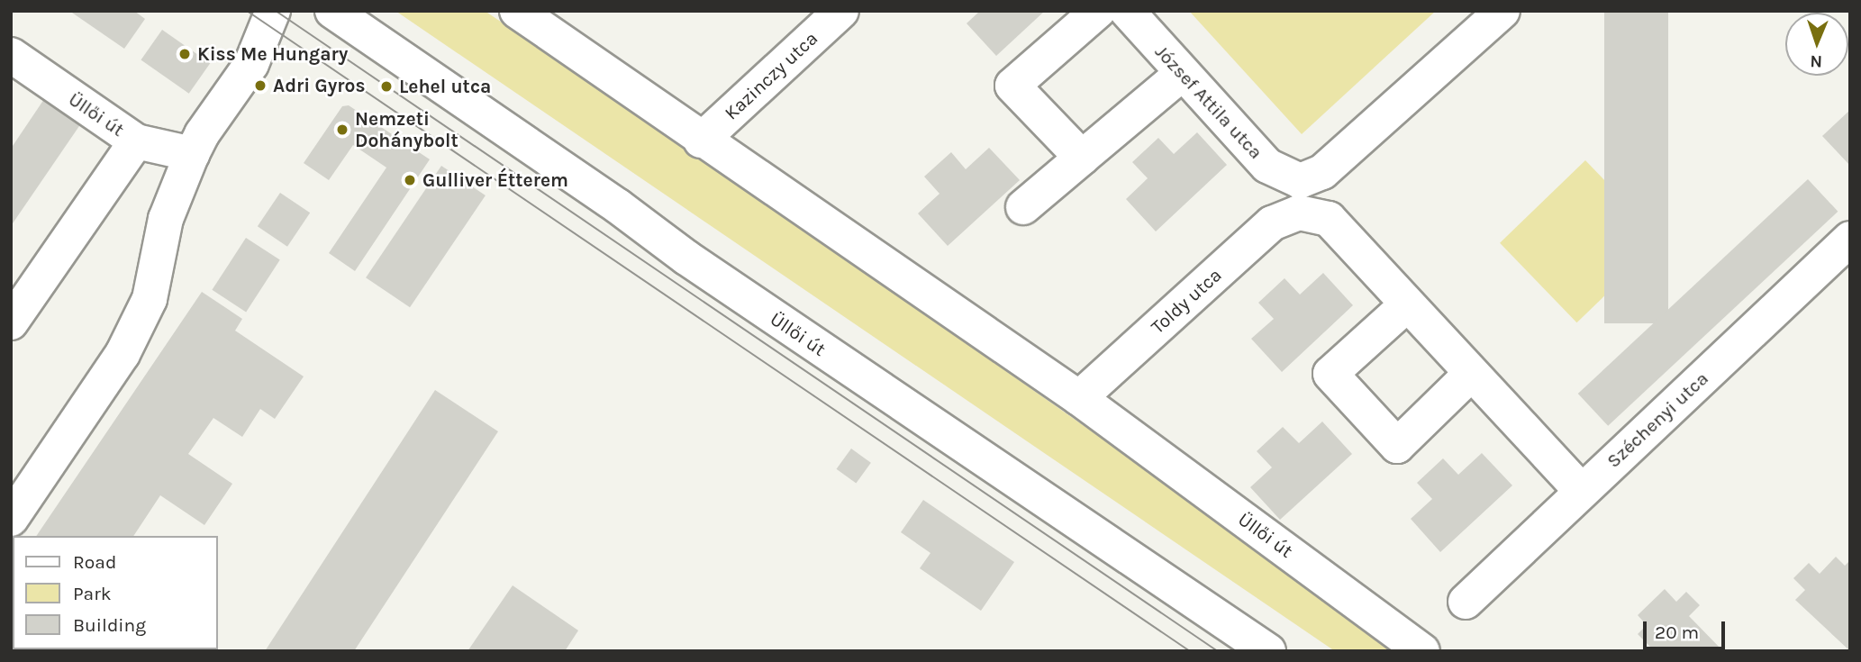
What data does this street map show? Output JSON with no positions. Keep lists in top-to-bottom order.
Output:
{
  "streets": {
    "street": [
      "Kazinczy utca",
      "József Attila utca",
      "Üllői út",
      "Toldy utca",
      "Széchenyi utca"
    ]
  },
  "crossings": [
    ["Kazinczy utca", "Üllői út"],
    ["József Attila utca", "Toldy utca"],
    ["József Attila utca", "Széchenyi utca"],
    ["Üllői út", "Toldy utca"]
  ],
  "places": [
    "Kiss Me Hungary",
    "Adri Gyros",
    "Lehel utca",
    "Nemzeti Dohánybolt",
    "Gulliver Étterem"
  ],
  "legend": ["Road", "Park", "Building"],
  "scale_bar": "20 m",
  "north": "bottom"
}
